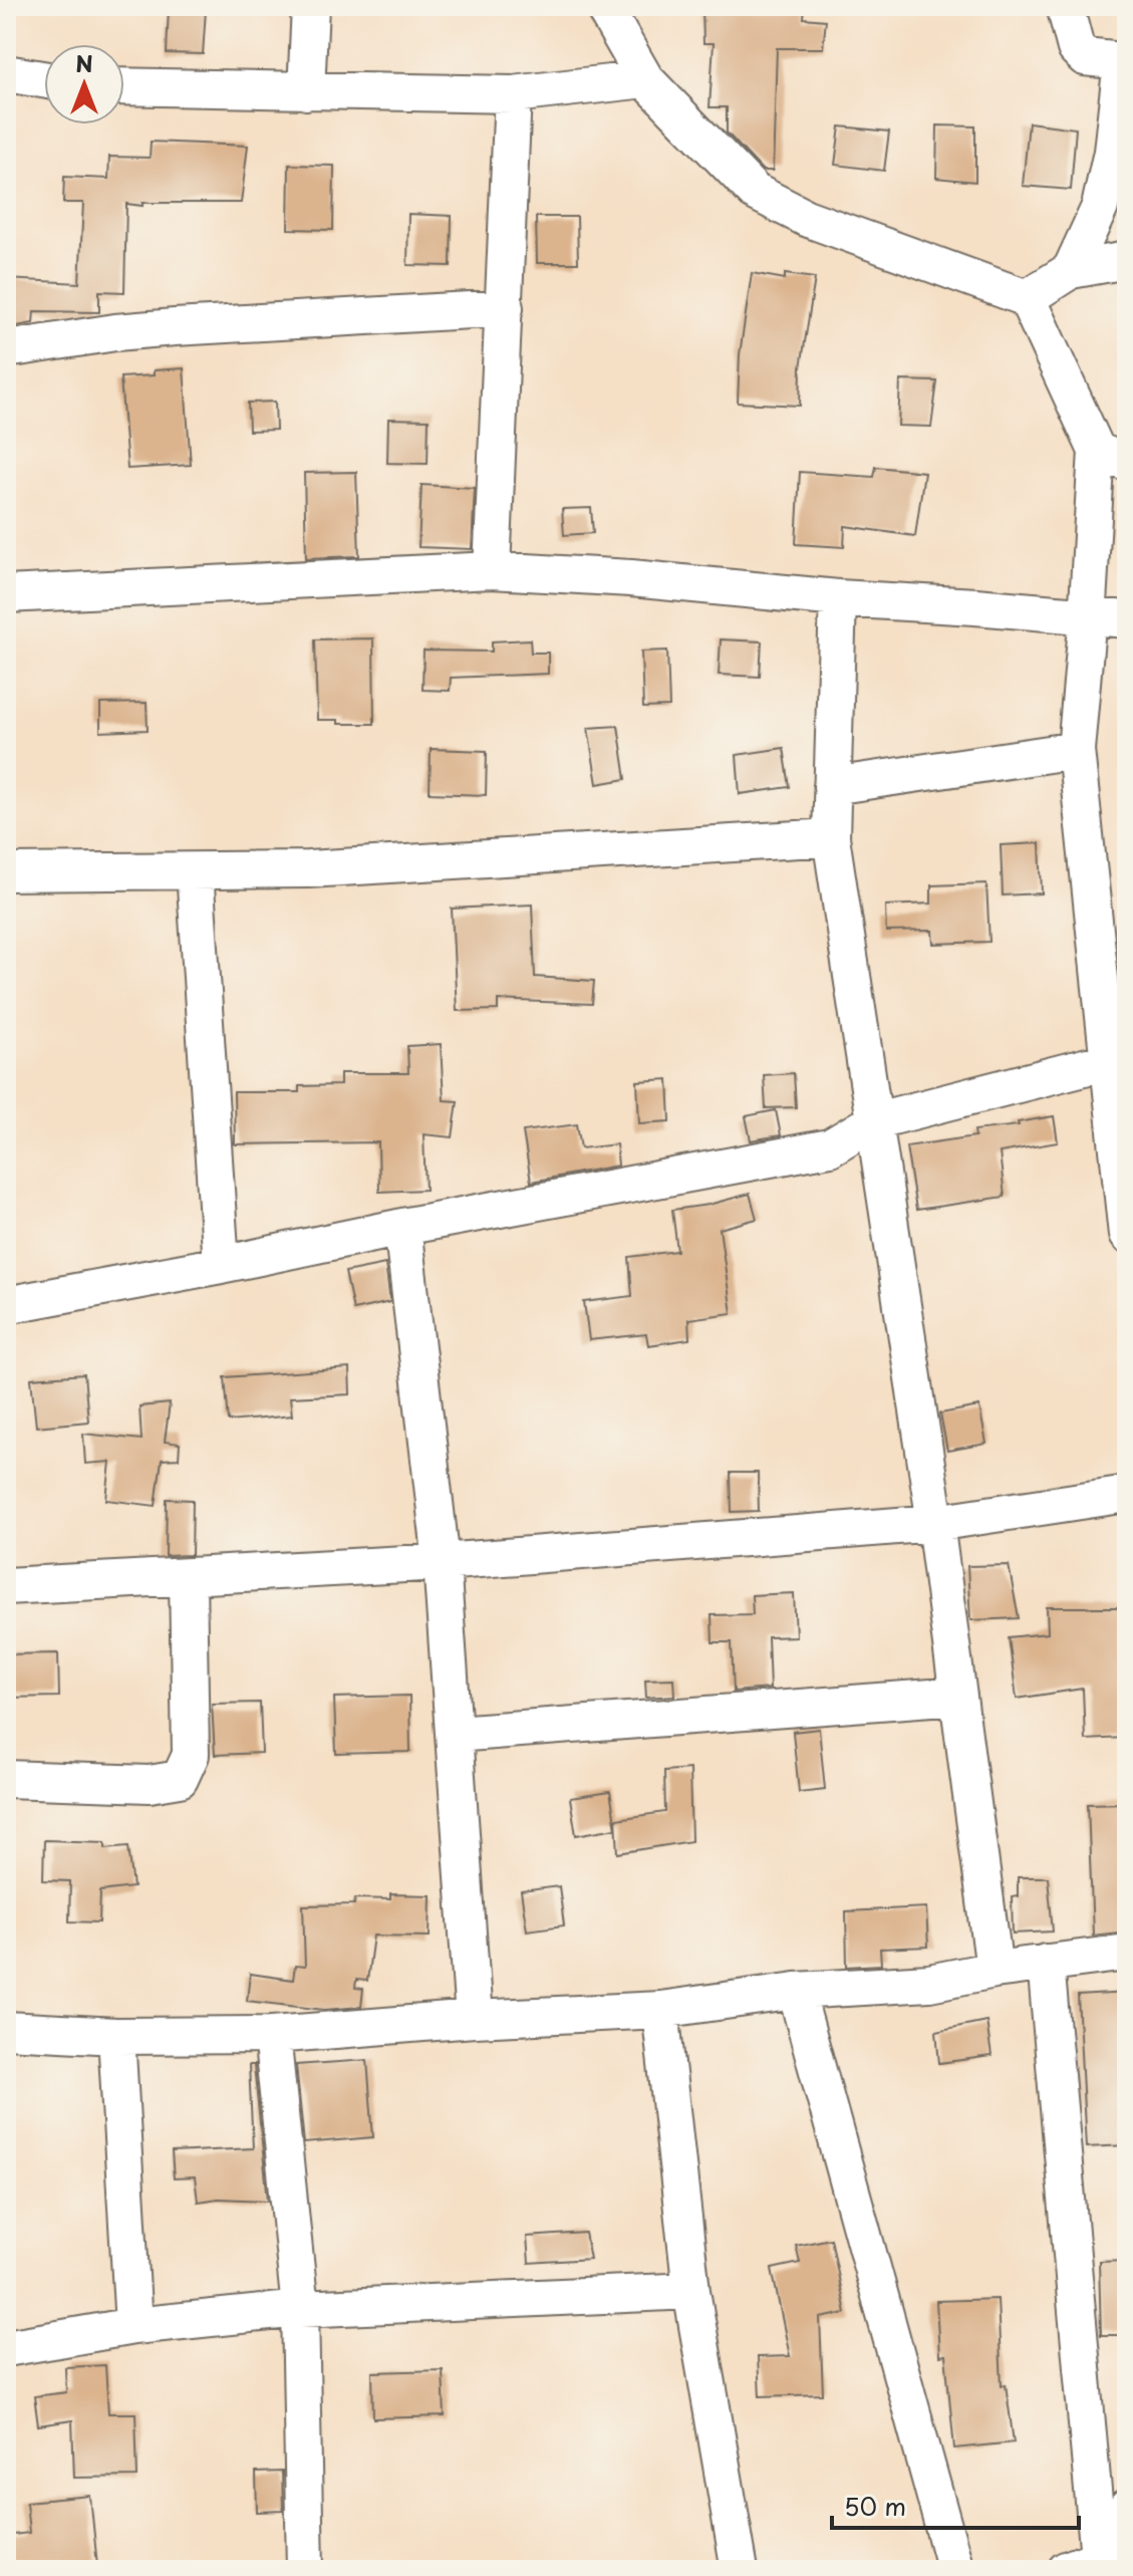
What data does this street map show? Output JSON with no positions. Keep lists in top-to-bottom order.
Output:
{
  "scale_bar": "50 m",
  "north": "top"
}
